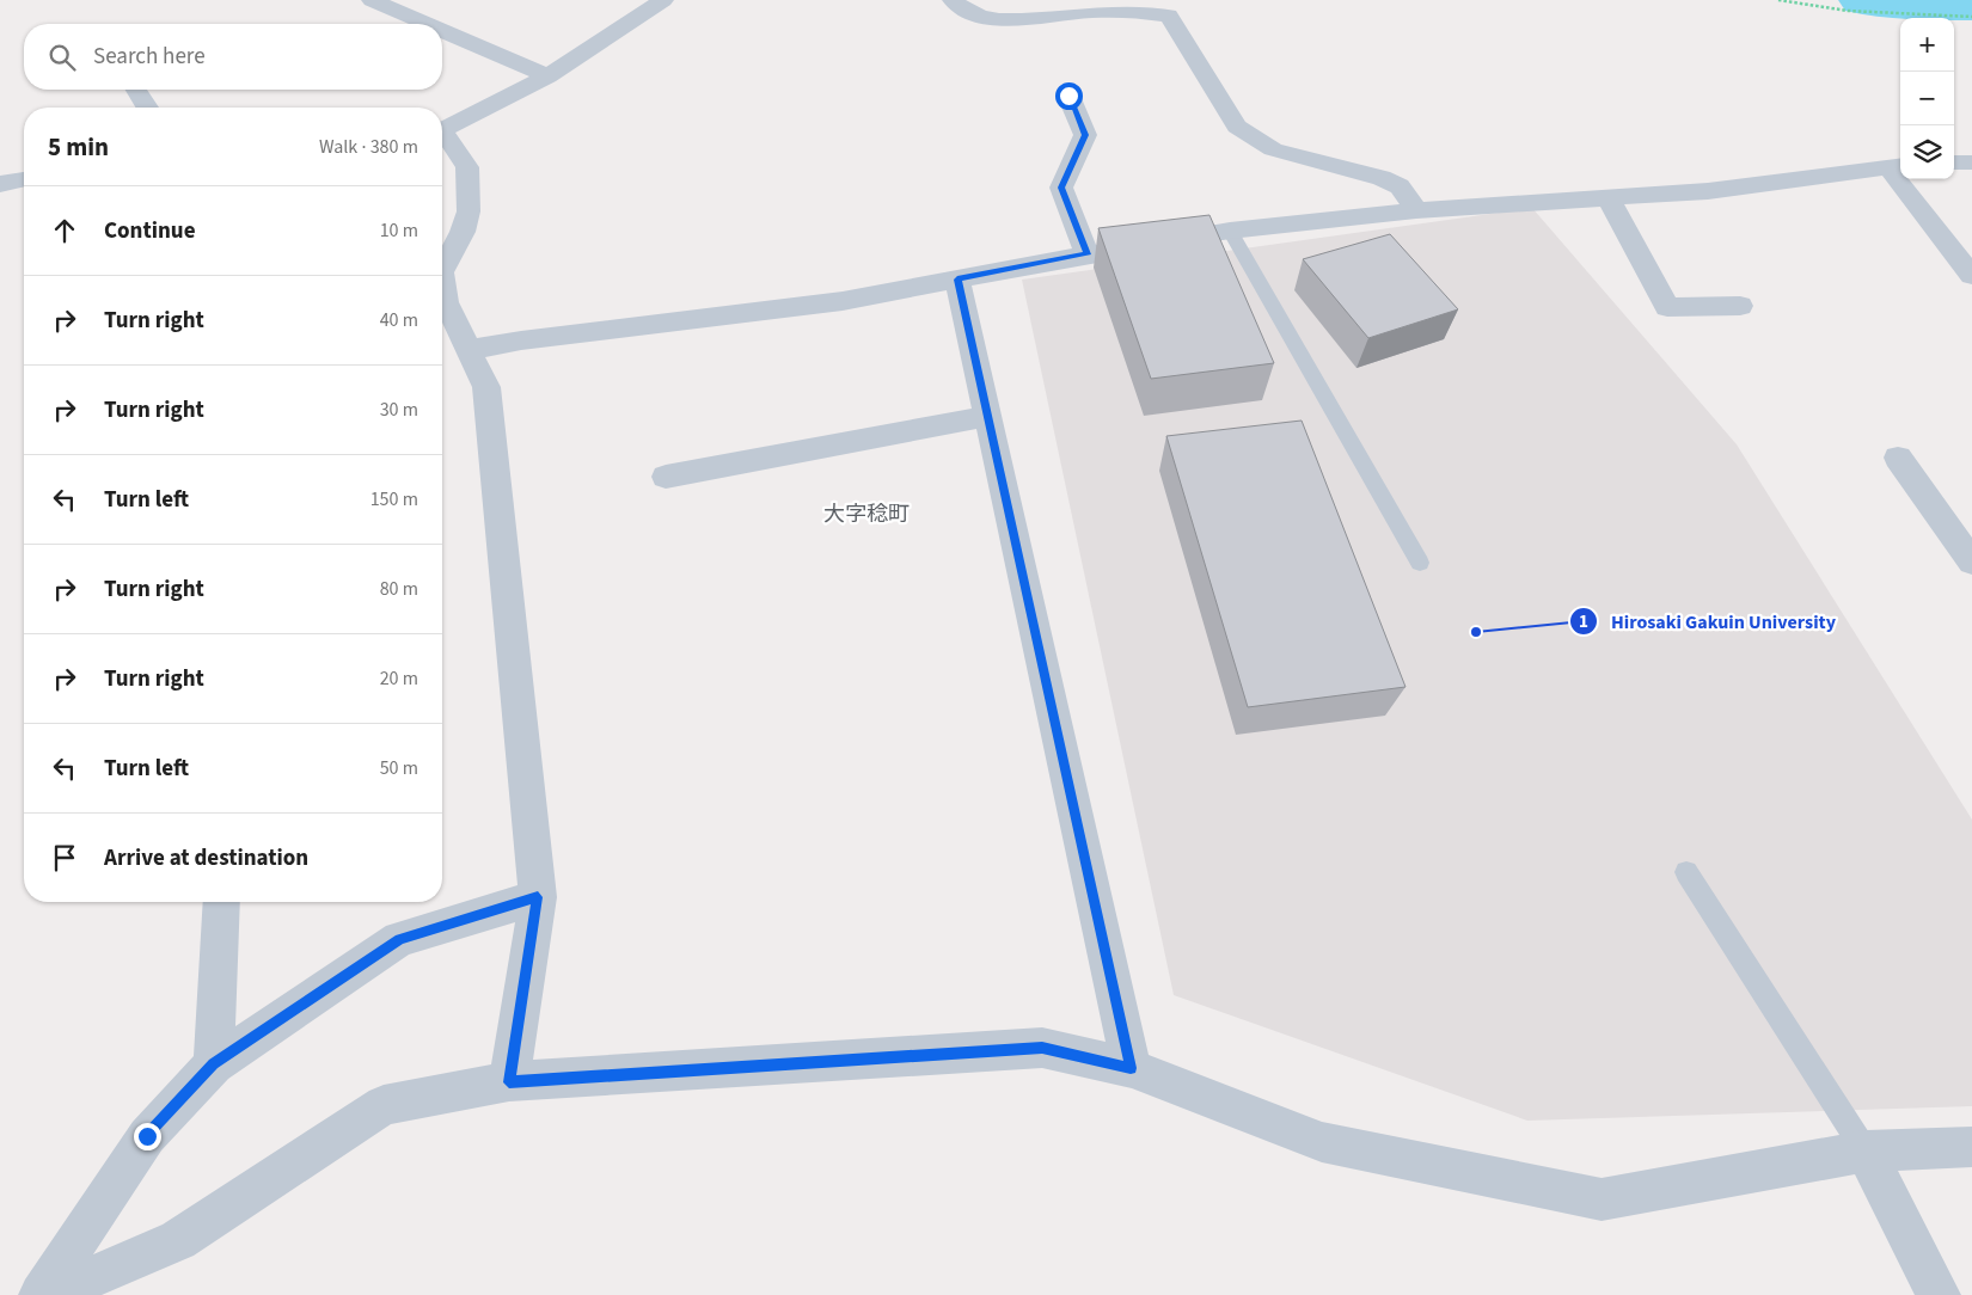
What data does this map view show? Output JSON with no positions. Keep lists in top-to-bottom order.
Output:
{
  "districts": ["大字稔町"],
  "places": ["Hirosaki Gakuin University"],
  "page": {
    "map_buttons": ["+", "−"],
    "search": "Search here",
    "heading": ["5 min", "Walk · 380 m"],
    "list": [
      ["Continue", "10 m"],
      ["Turn right", "40 m"],
      ["Turn right", "30 m"],
      ["Turn left", "150 m"],
      ["Turn right", "80 m"],
      ["Turn right", "20 m"],
      ["Turn left", "50 m"],
      "Arrive at destination"
    ]
  }
}
